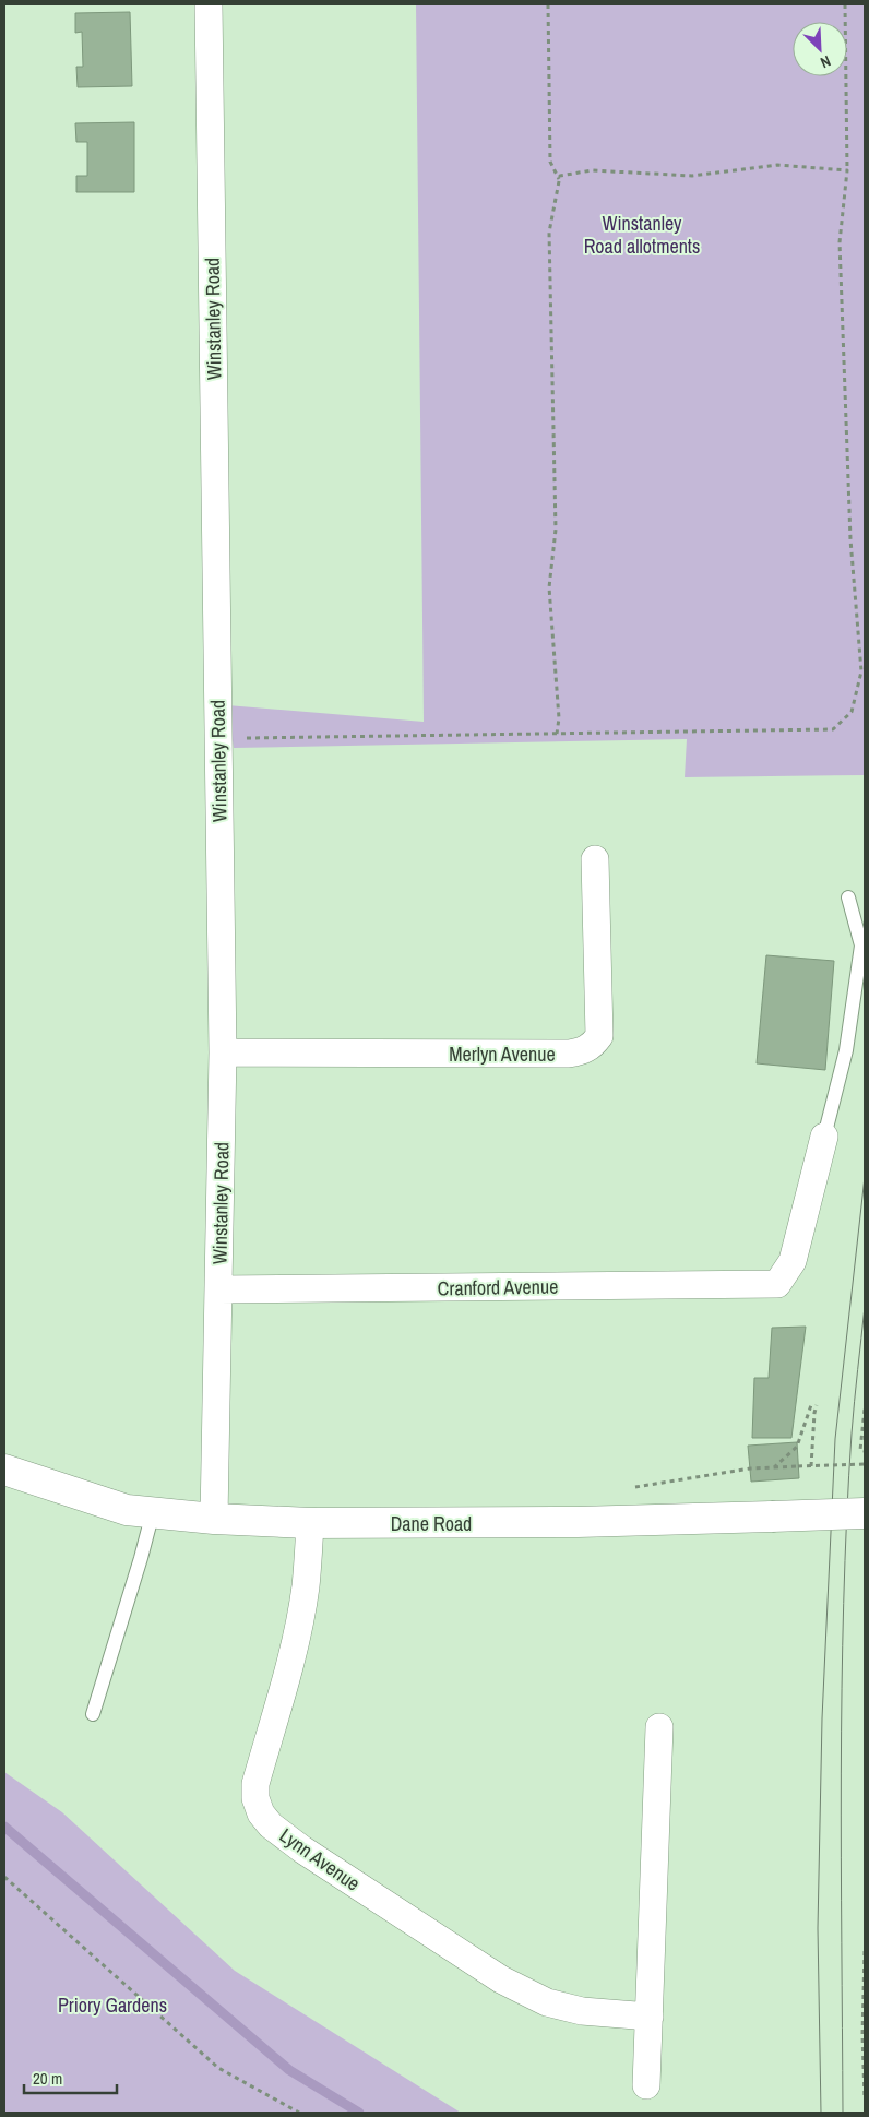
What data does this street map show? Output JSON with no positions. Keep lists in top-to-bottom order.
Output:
{
  "streets": {
    "main road": ["Dane Road"],
    "street": [
      "Winstanley Road",
      "Merlyn Avenue",
      "Cranford Avenue",
      "Lynn Avenue"
    ]
  },
  "crossings": [
    ["Winstanley Road", "Merlyn Avenue"],
    ["Winstanley Road", "Cranford Avenue"],
    ["Winstanley Road", "Dane Road"],
    ["Dane Road", "Lynn Avenue"]
  ],
  "parks": ["Winstanley Road allotments", "Priory Gardens"],
  "scale_bar": "20 m",
  "north": "bottom right"
}
